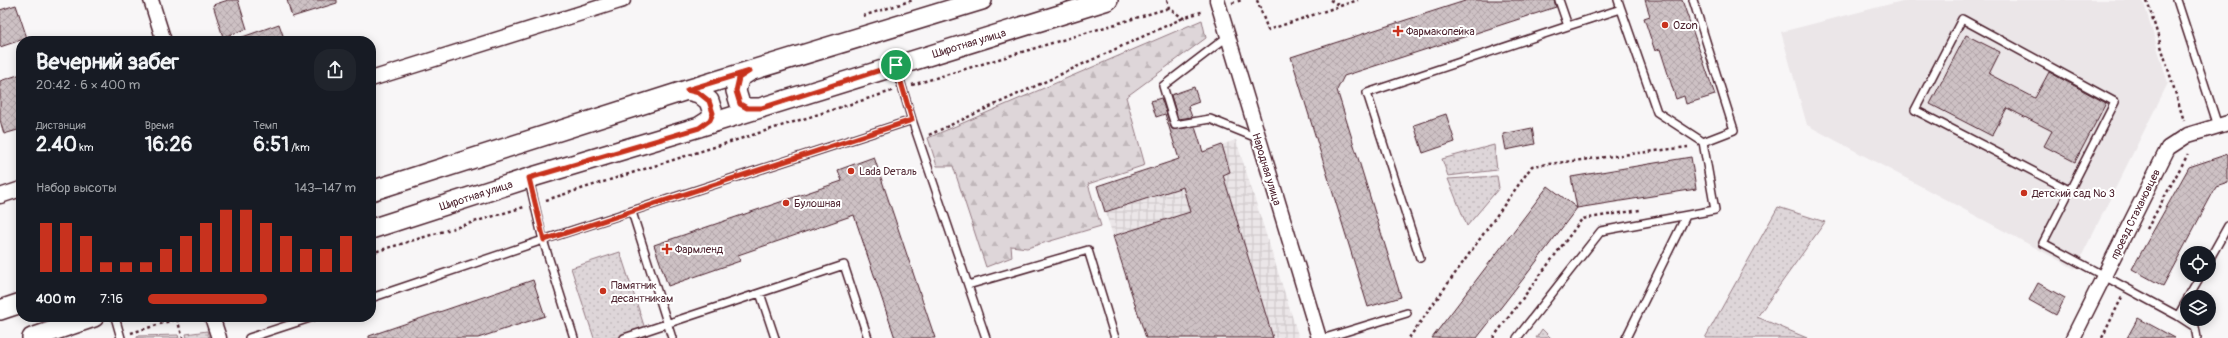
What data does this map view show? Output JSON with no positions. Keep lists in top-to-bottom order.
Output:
{
  "streets": {
    "main road": ["Широтная улица"],
    "street": ["Народная улица", "проезд Стахановцев"]
  },
  "places": {
    "other": [
      "Ozon",
      "Lada Dеталь",
      "Детский сад № 3",
      "Булошная",
      "Памятник десантникам"
    ],
    "health": ["Фармакопейка", "Фармленд"]
  },
  "page": {
    "heading": ["Вечерний забег", "20:42 · 6 × 400 m"],
    "stats": [
      ["Дистанция", "2.40 km"],
      ["Время", "16:26"],
      ["Темп", "6:51 /km"]
    ],
    "chart": ["Набор высоты", "143–147 m"],
    "list": [
      {
        "name": "400 m",
        "note": "7:16"
      }
    ]
  }
}
